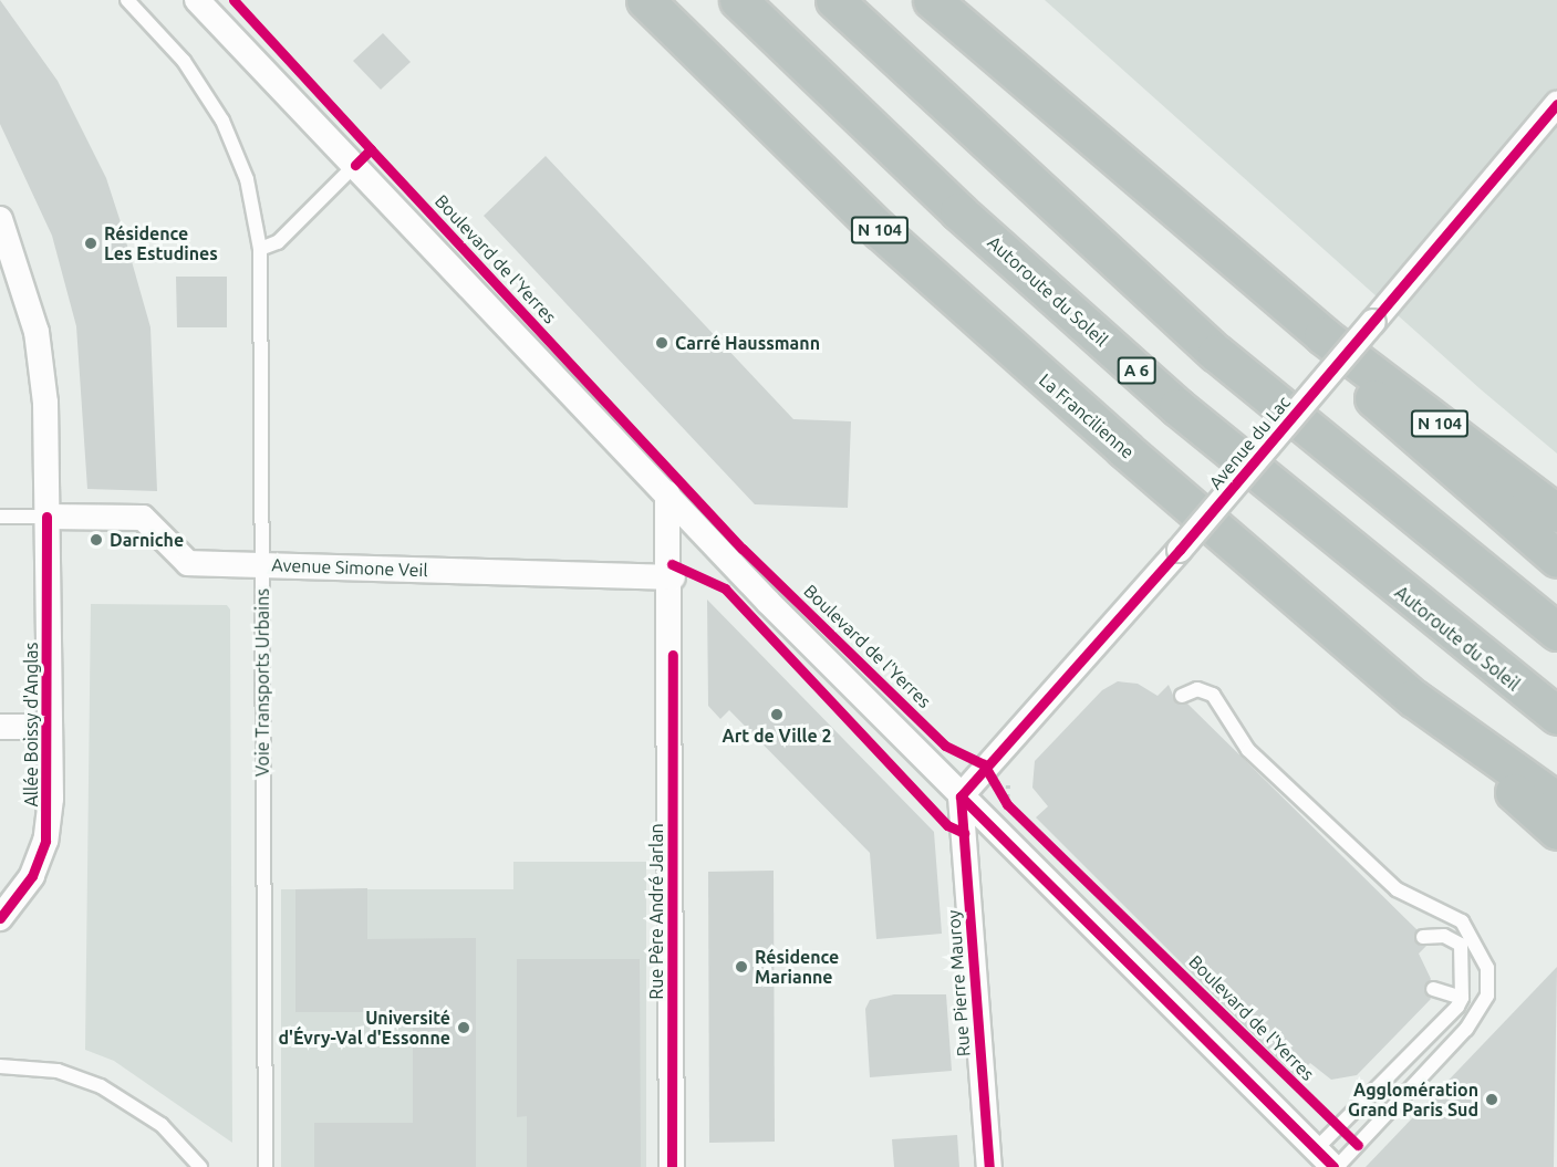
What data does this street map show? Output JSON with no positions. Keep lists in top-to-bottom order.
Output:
{
  "streets": {
    "highway": [
      "N 104",
      "Autoroute du Soleil",
      "A 6",
      "La Francilienne"
    ],
    "street": [
      "Boulevard de l'Yerres",
      "Avenue du Lac",
      "Avenue Simone Veil",
      "Allée Boissy d'Anglas",
      "Rue Père André Jarlan",
      "Rue Pierre Mauroy"
    ],
    "lane": ["Voie Transports Urbains"]
  },
  "crossings": [
    ["Boulevard de l'Yerres", "Avenue du Lac"],
    ["Boulevard de l'Yerres", "Rue Père André Jarlan"],
    ["Boulevard de l'Yerres", "Rue Pierre Mauroy"],
    ["Avenue du Lac", "Rue Pierre Mauroy"],
    ["Avenue Simone Veil", "Voie Transports Urbains"],
    ["Avenue Simone Veil", "Allée Boissy d'Anglas"],
    ["Avenue Simone Veil", "Rue Père André Jarlan"]
  ],
  "places": [
    "Résidence Les Estudines",
    "Carré Haussmann",
    "Darniche",
    "Art de Ville 2",
    "Résidence Marianne",
    "Université d'Évry-Val d'Essonne",
    "Agglomération Grand Paris Sud"
  ]
}
